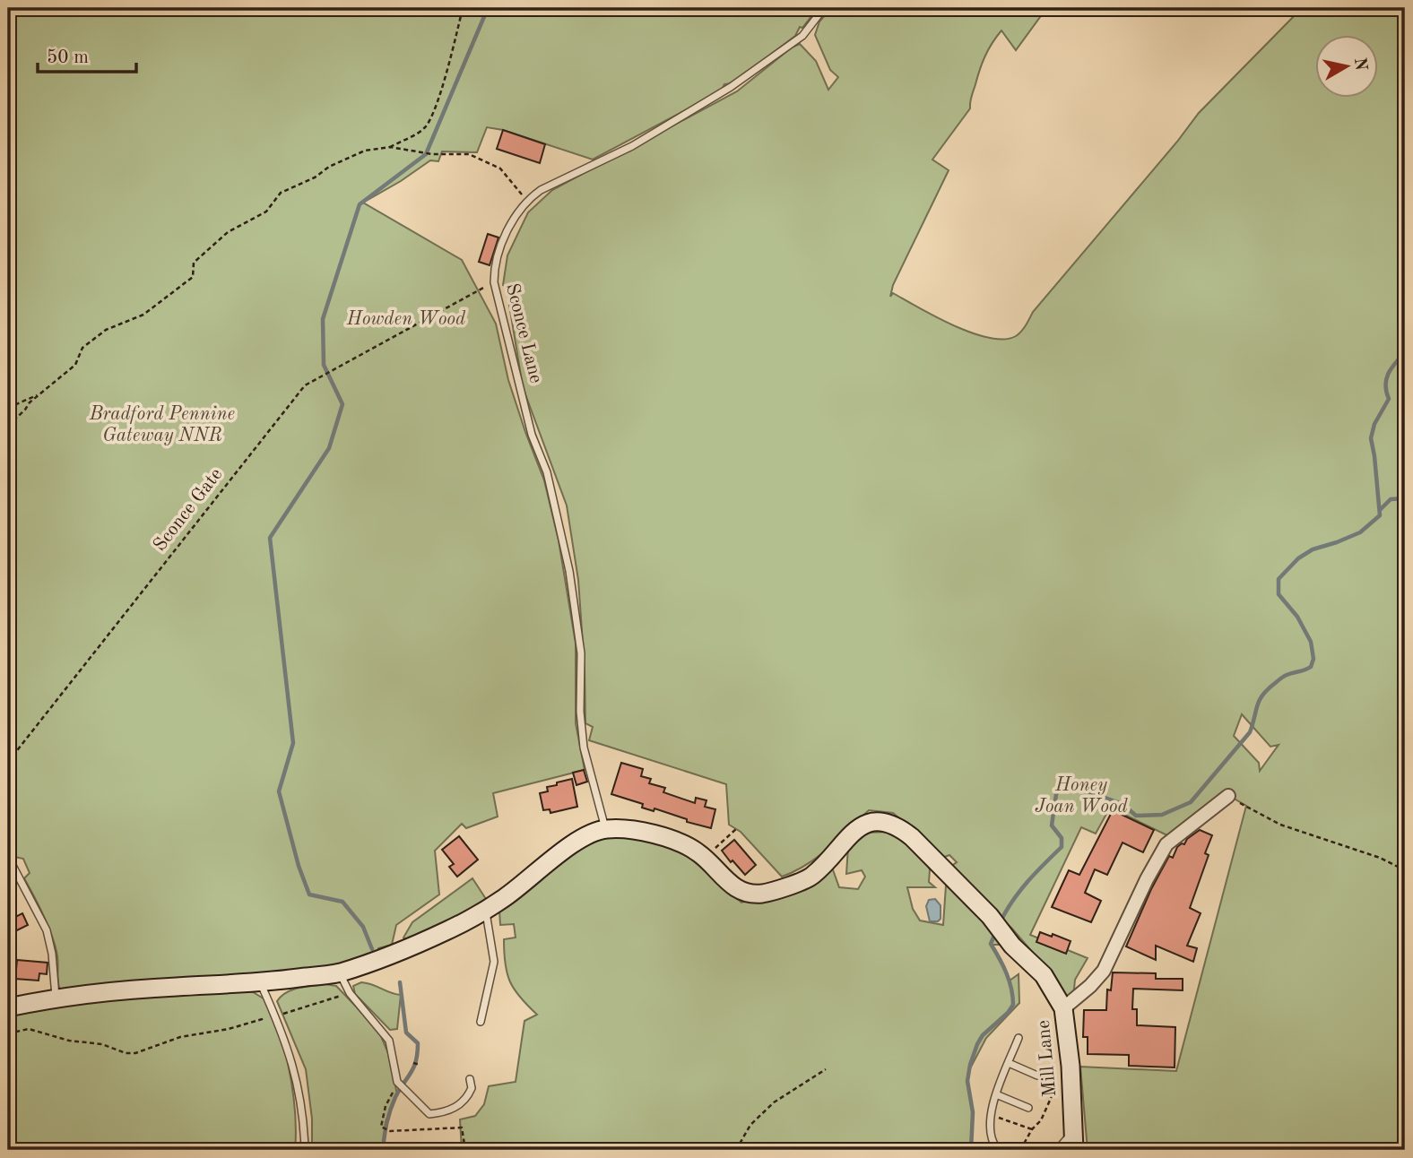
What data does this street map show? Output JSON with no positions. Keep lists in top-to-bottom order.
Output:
{
  "streets": {
    "street": ["Mill Lane"],
    "lane": ["Sconce Lane"],
    "path": ["Sconce Gate"]
  },
  "crossings": [
    ["Sconce Lane", "Sconce Gate"],
    ["Sconce Lane", "Mill Lane"]
  ],
  "parks": ["Howden Wood", "Bradford Pennine Gateway NNR", "Honey Joan Wood"],
  "scale_bar": "50 m",
  "north": "right"
}
